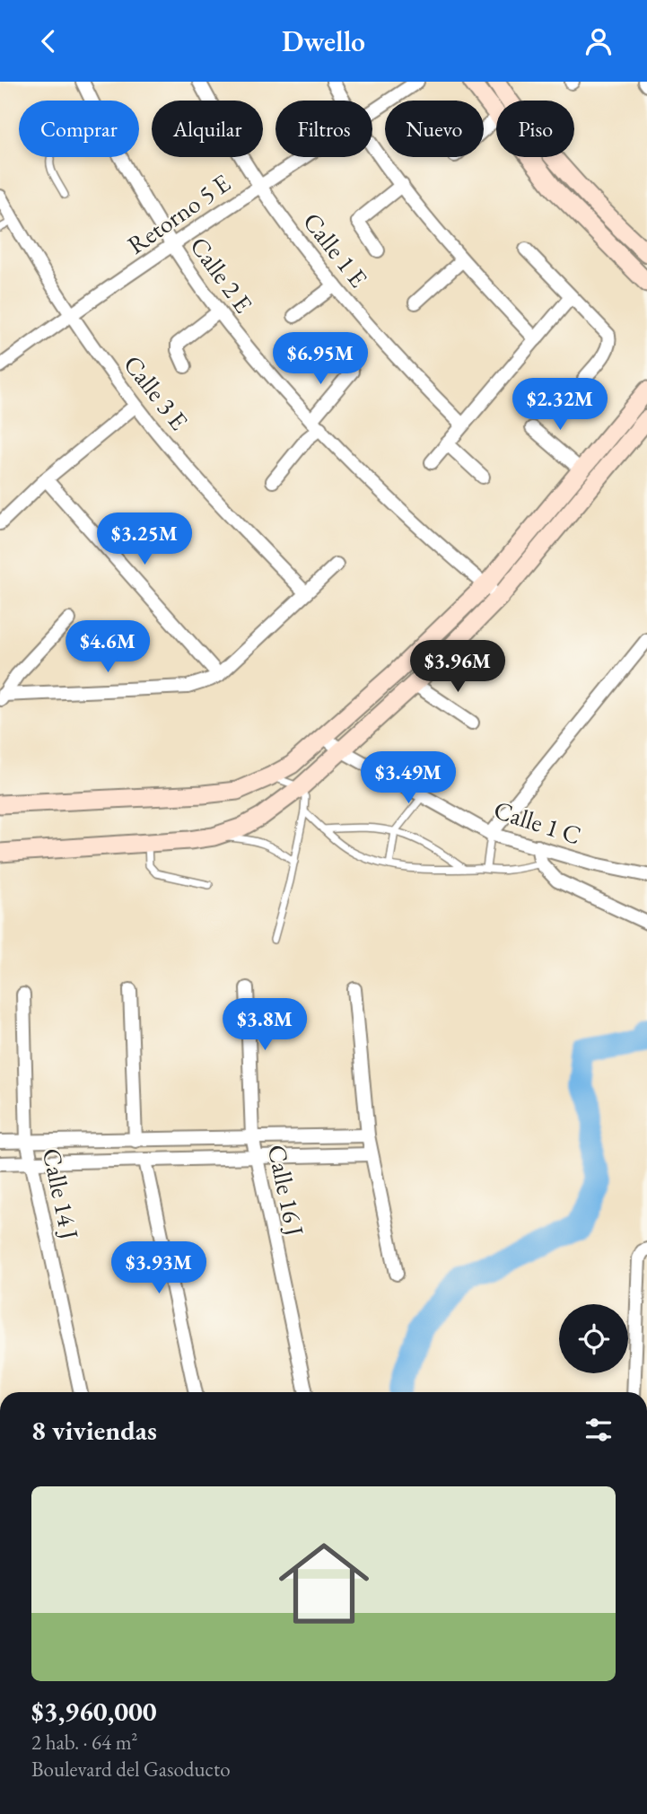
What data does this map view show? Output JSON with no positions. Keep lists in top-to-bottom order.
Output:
{
  "streets": {
    "street": [
      "Retorno 5 E",
      "Calle 1 E",
      "Calle 2 E",
      "Calle 3 E",
      "Calle 1 C",
      "Calle 16 J",
      "Calle 14 J"
    ]
  },
  "crossings": [
    ["Retorno 5 E", "Calle 1 E"],
    ["Retorno 5 E", "Calle 2 E"],
    ["Retorno 5 E", "Calle 3 E"]
  ],
  "page": {
    "header": "Dwello",
    "chip": [
      "Comprar",
      "Alquilar",
      "Filtros",
      "Nuevo",
      "Piso"
    ],
    "price": [
      "$6.95M",
      "$2.32M",
      "$3.25M",
      "$4.6M",
      "$3.96M",
      "$3.49M",
      "$3.8M",
      "$3.93M"
    ],
    "heading": "8 viviendas",
    "list": [
      {
        "name": "$3,960,000",
        "note": "2 hab. · 64 m² · Boulevard del Gasoducto"
      }
    ]
  }
}
